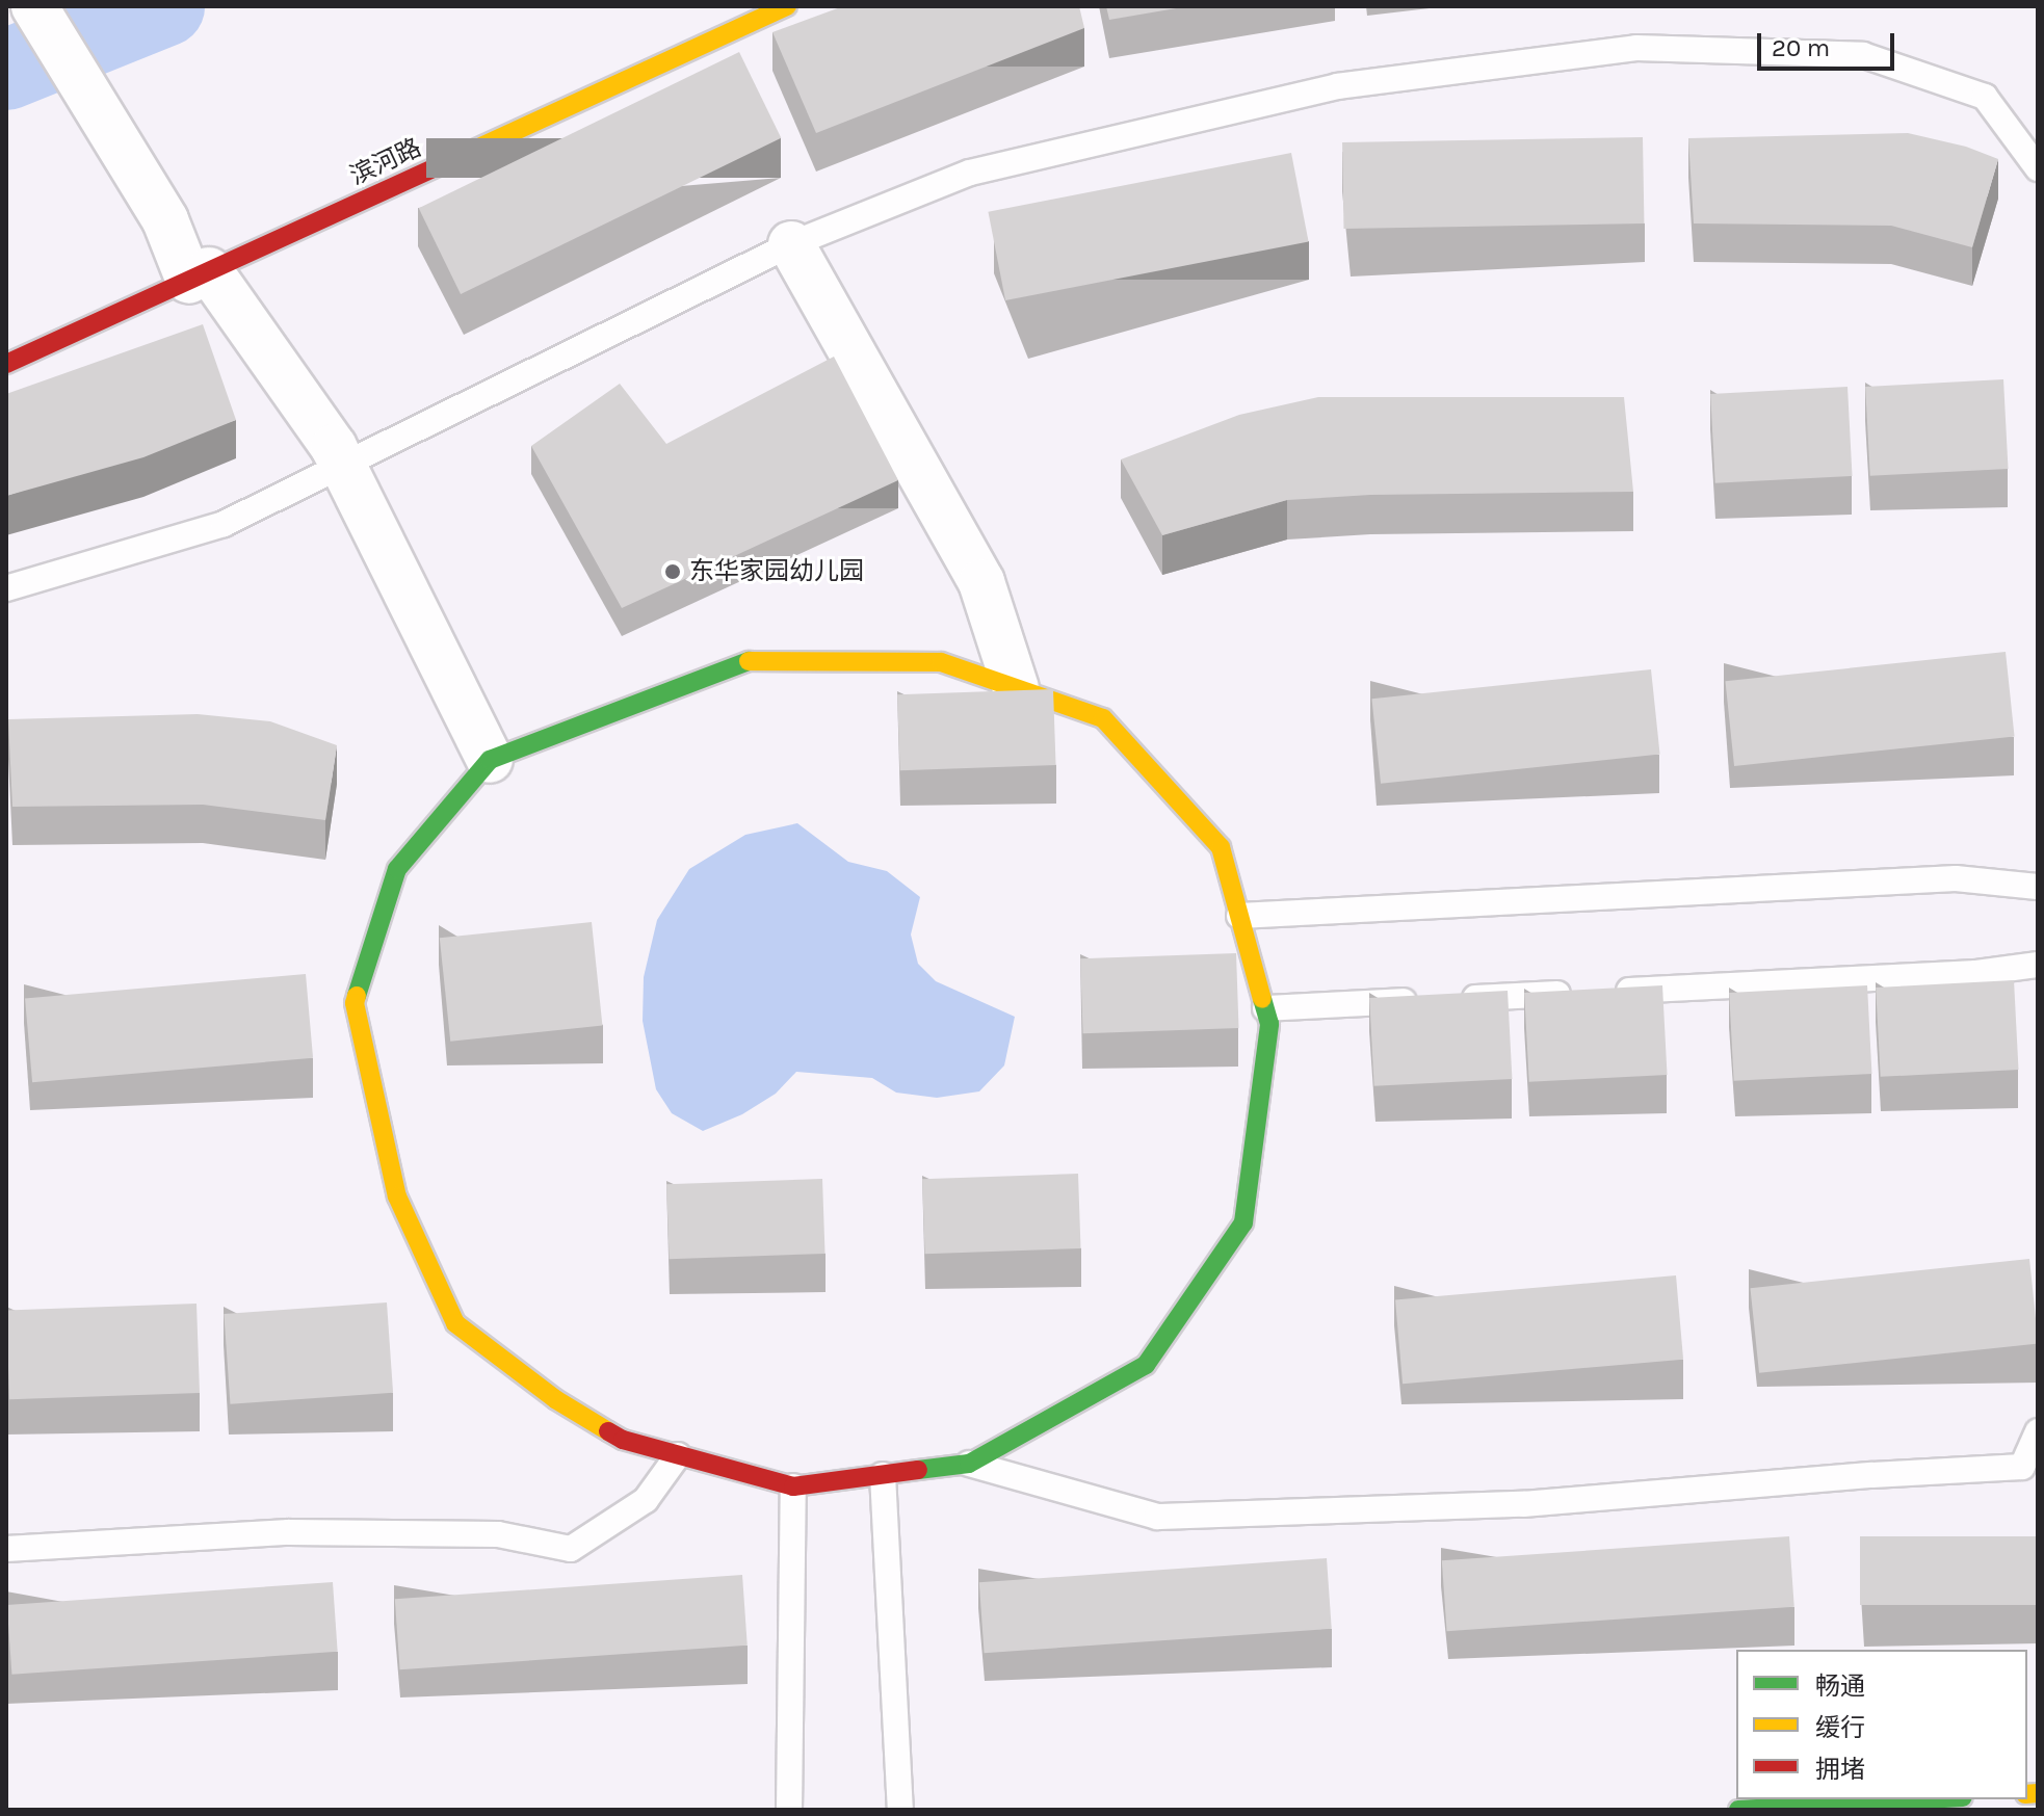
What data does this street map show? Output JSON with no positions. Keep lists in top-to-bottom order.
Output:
{
  "streets": {
    "street": ["滨河路"]
  },
  "places": ["东华家园幼儿园"],
  "legend": ["畅通", "缓行", "拥堵"],
  "scale_bar": "20 m"
}
